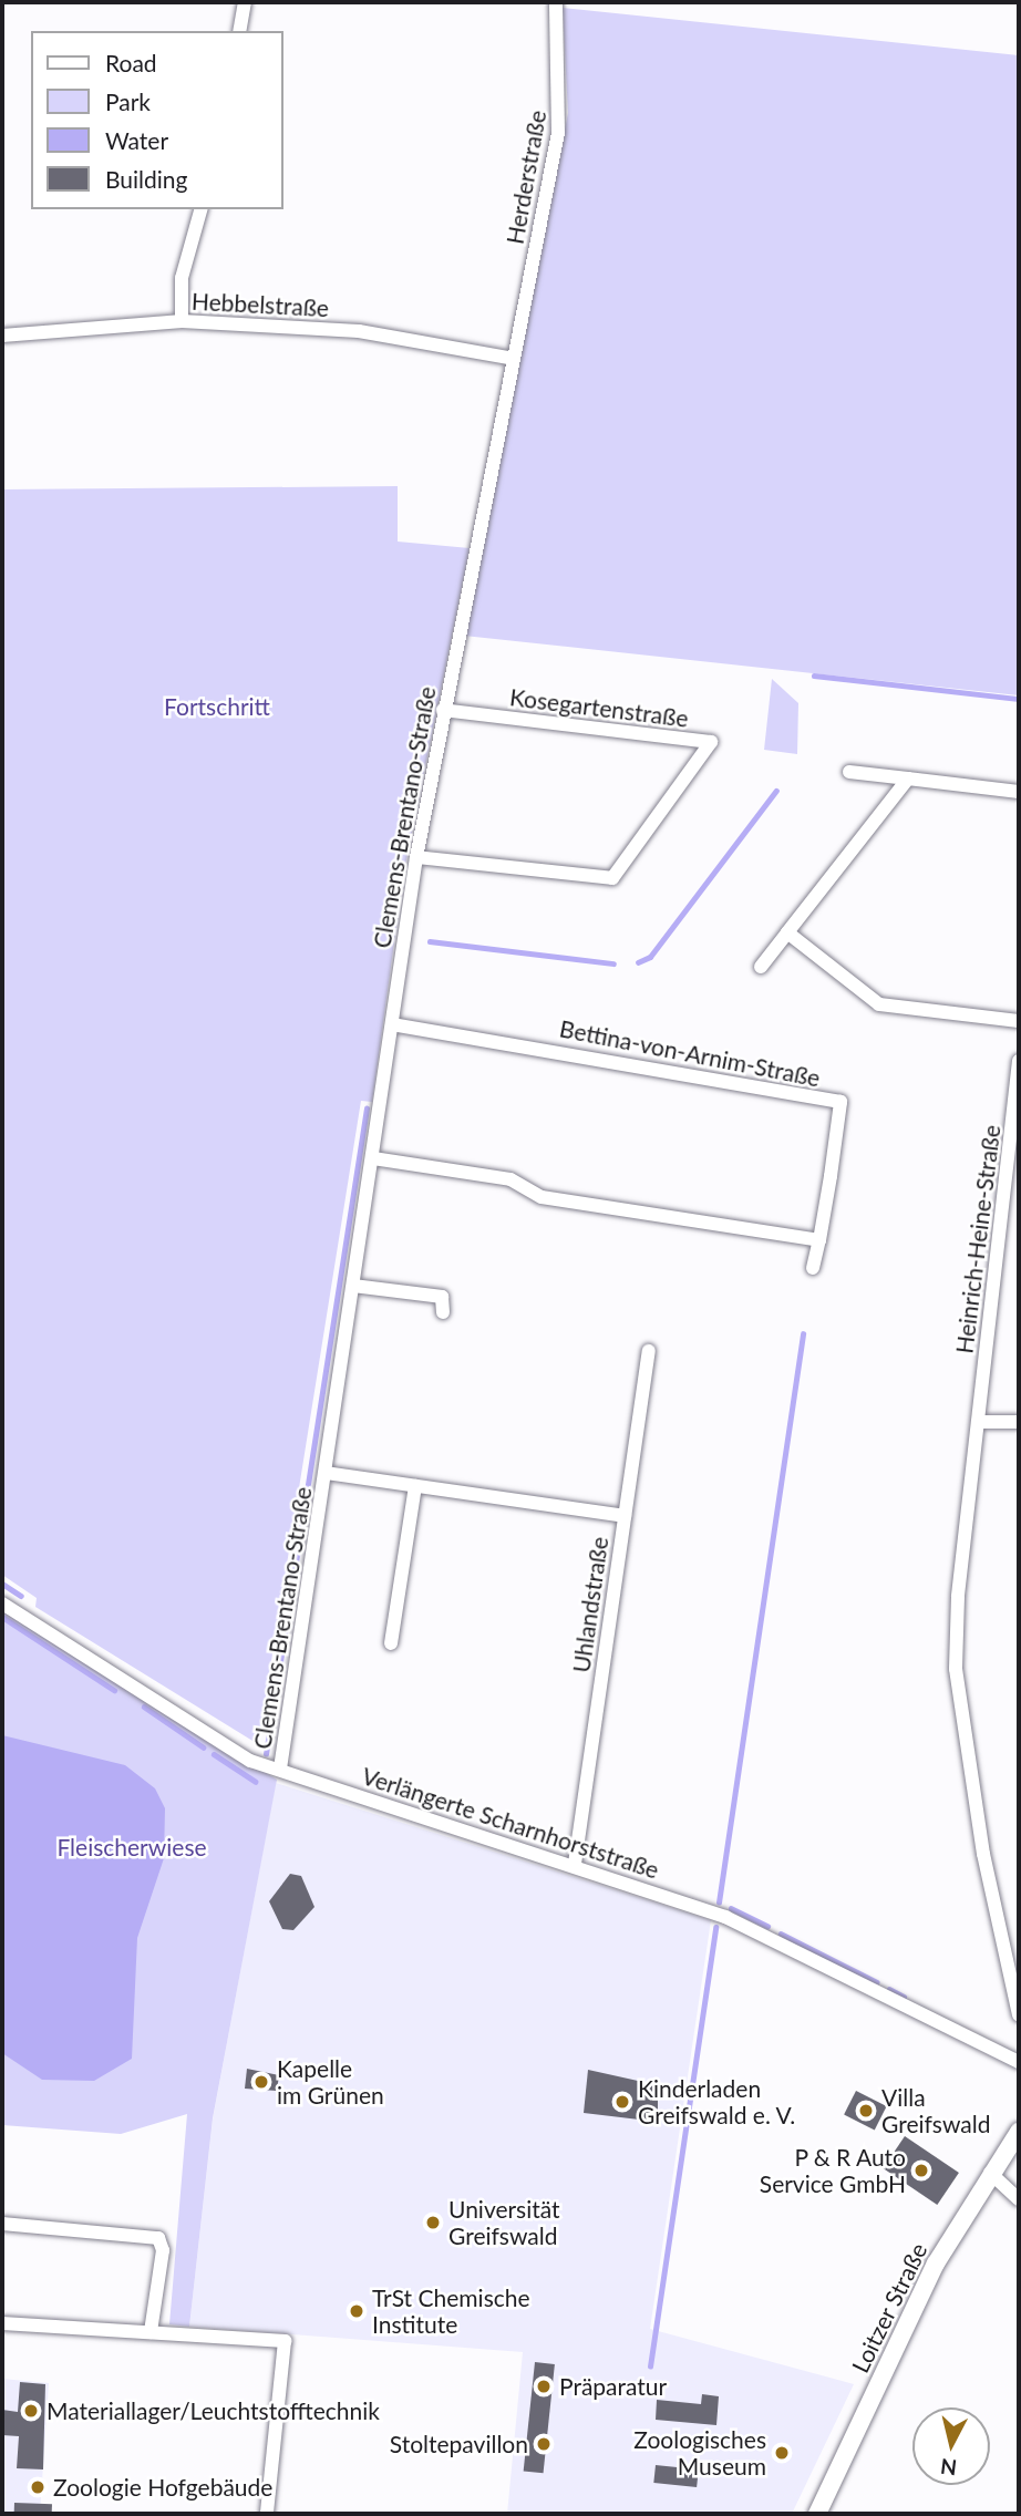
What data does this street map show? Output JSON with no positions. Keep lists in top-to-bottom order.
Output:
{
  "streets": {
    "main road": ["Loitzer Straße"],
    "street": [
      "Herderstraße",
      "Hebbelstraße",
      "Kosegartenstraße",
      "Clemens-Brentano-Straße",
      "Bettina-von-Arnim-Straße",
      "Heinrich-Heine-Straße",
      "Uhlandstraße",
      "Verlängerte Scharnhorststraße"
    ]
  },
  "crossings": [
    ["Herderstraße", "Hebbelstraße"],
    ["Herderstraße", "Clemens-Brentano-Straße"],
    ["Hebbelstraße", "Clemens-Brentano-Straße"],
    ["Kosegartenstraße", "Clemens-Brentano-Straße"],
    ["Clemens-Brentano-Straße", "Bettina-von-Arnim-Straße"],
    ["Clemens-Brentano-Straße", "Uhlandstraße"],
    ["Clemens-Brentano-Straße", "Verlängerte Scharnhorststraße"],
    ["Uhlandstraße", "Verlängerte Scharnhorststraße"]
  ],
  "parks": ["Fortschritt", "Fleischerwiese"],
  "places": [
    "Kapelle im Grünen",
    "Kinderladen Greifswald e. V.",
    "Villa Greifswald",
    "P & R Auto Service GmbH",
    "Universität Greifswald",
    "TrSt Chemische Institute",
    "Präparatur",
    "Materiallager/Leuchtstofftechnik",
    "Stoltepavillon",
    "Zoologisches Museum",
    "Zoologie Hofgebäude"
  ],
  "legend": [
    "Road",
    "Park",
    "Water",
    "Building"
  ],
  "north": "bottom"
}
